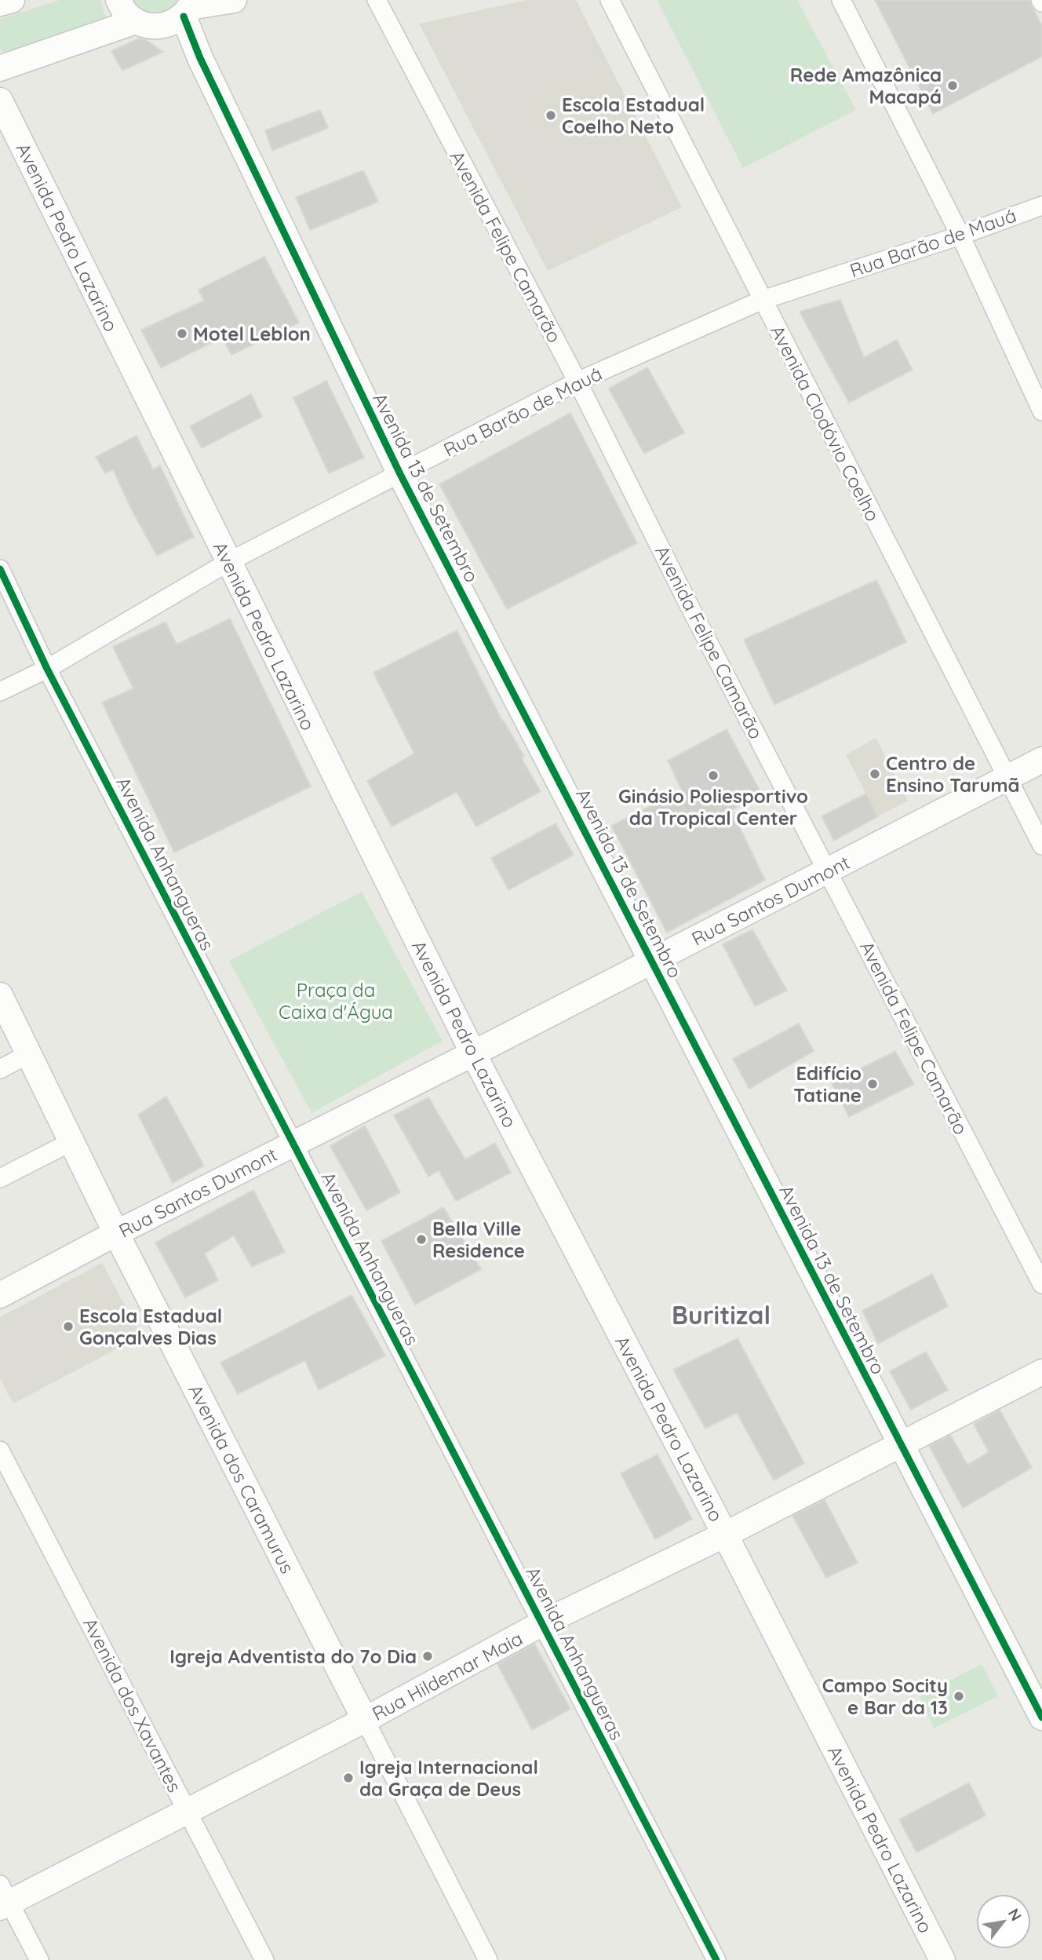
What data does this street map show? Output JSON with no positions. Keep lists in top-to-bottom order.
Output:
{
  "streets": {
    "main road": [
      "Avenida Pedro Lazarino",
      "Avenida 13 de Setembro",
      "Rua Santos Dumont",
      "Avenida dos Caramurus",
      "Rua Hildemar Maia"
    ],
    "street": [
      "Rua Barão de Mauá",
      "Avenida Felipe Camarão",
      "Avenida Clodóvio Coelho",
      "Avenida Anhangueras",
      "Avenida dos Xavantes"
    ]
  },
  "crossings": [
    ["Avenida Pedro Lazarino", "Rua Barão de Mauá"],
    ["Avenida Pedro Lazarino", "Rua Santos Dumont"],
    ["Avenida Pedro Lazarino", "Rua Hildemar Maia"],
    ["Rua Barão de Mauá", "Avenida Felipe Camarão"],
    ["Rua Barão de Mauá", "Avenida Clodóvio Coelho"],
    ["Rua Barão de Mauá", "Avenida 13 de Setembro"],
    ["Rua Barão de Mauá", "Avenida Anhangueras"],
    ["Avenida Felipe Camarão", "Rua Santos Dumont"],
    ["Avenida Clodóvio Coelho", "Rua Santos Dumont"],
    ["Avenida 13 de Setembro", "Rua Santos Dumont"],
    ["Avenida 13 de Setembro", "Rua Hildemar Maia"],
    ["Avenida Anhangueras", "Rua Santos Dumont"],
    ["Avenida Anhangueras", "Rua Hildemar Maia"],
    ["Rua Santos Dumont", "Avenida dos Caramurus"],
    ["Avenida dos Caramurus", "Rua Hildemar Maia"],
    ["Rua Hildemar Maia", "Avenida dos Xavantes"]
  ],
  "districts": ["Buritizal"],
  "parks": ["Praça da Caixa d'Água"],
  "places": [
    "Rede Amazônica Macapá",
    "Escola Estadual Coelho Neto",
    "Motel Leblon",
    "Centro de Ensino Tarumã",
    "Ginásio Poliesportivo da Tropical Center",
    "Edifício Tatiane",
    "Bella Ville Residence",
    "Escola Estadual Gonçalves Dias",
    "Igreja Adventista do 7o Dia",
    "Campo Socity e Bar da 13",
    "Igreja Internacional da Graça de Deus"
  ],
  "north": "top right"
}
